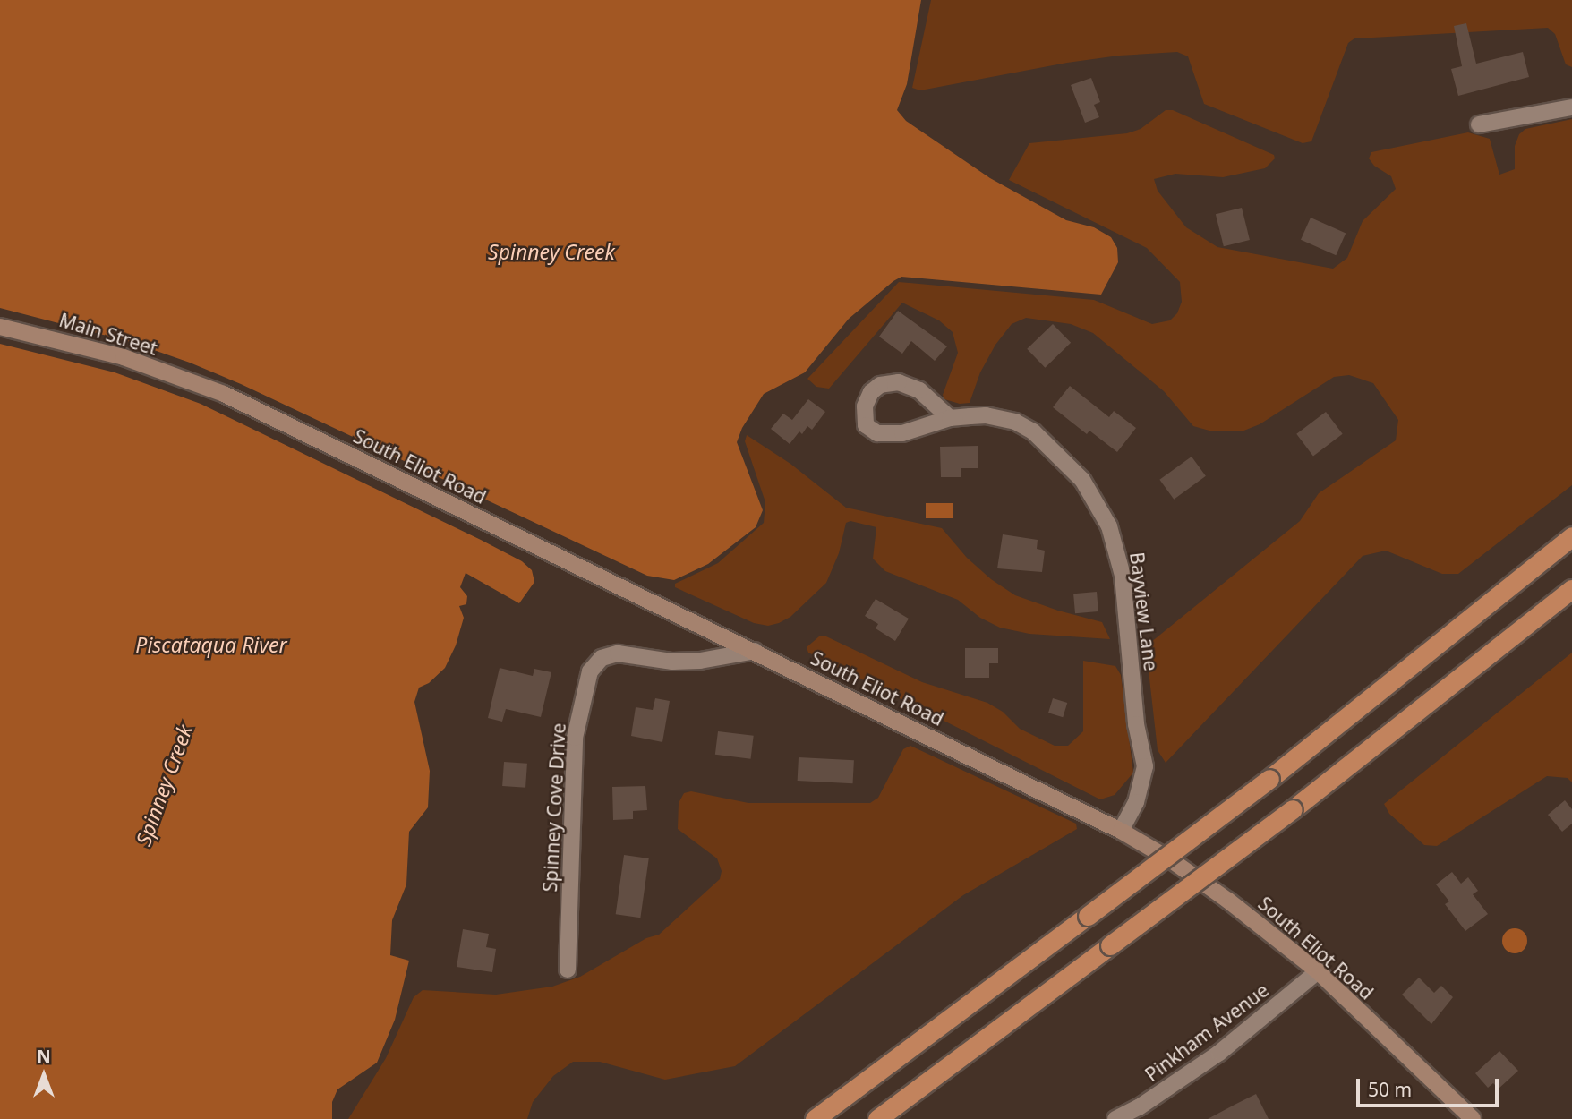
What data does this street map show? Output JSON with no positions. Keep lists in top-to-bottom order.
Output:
{
  "streets": {
    "main road": ["Main Street", "South Eliot Road"],
    "street": ["Bayview Lane", "Spinney Cove Drive", "Pinkham Avenue"]
  },
  "crossings": [
    ["Main Street", "South Eliot Road"],
    ["South Eliot Road", "Bayview Lane"],
    ["South Eliot Road", "Spinney Cove Drive"],
    ["South Eliot Road", "Pinkham Avenue"]
  ],
  "water": ["Spinney Creek", "Piscataqua River"],
  "scale_bar": "50 m",
  "north": "top"
}
